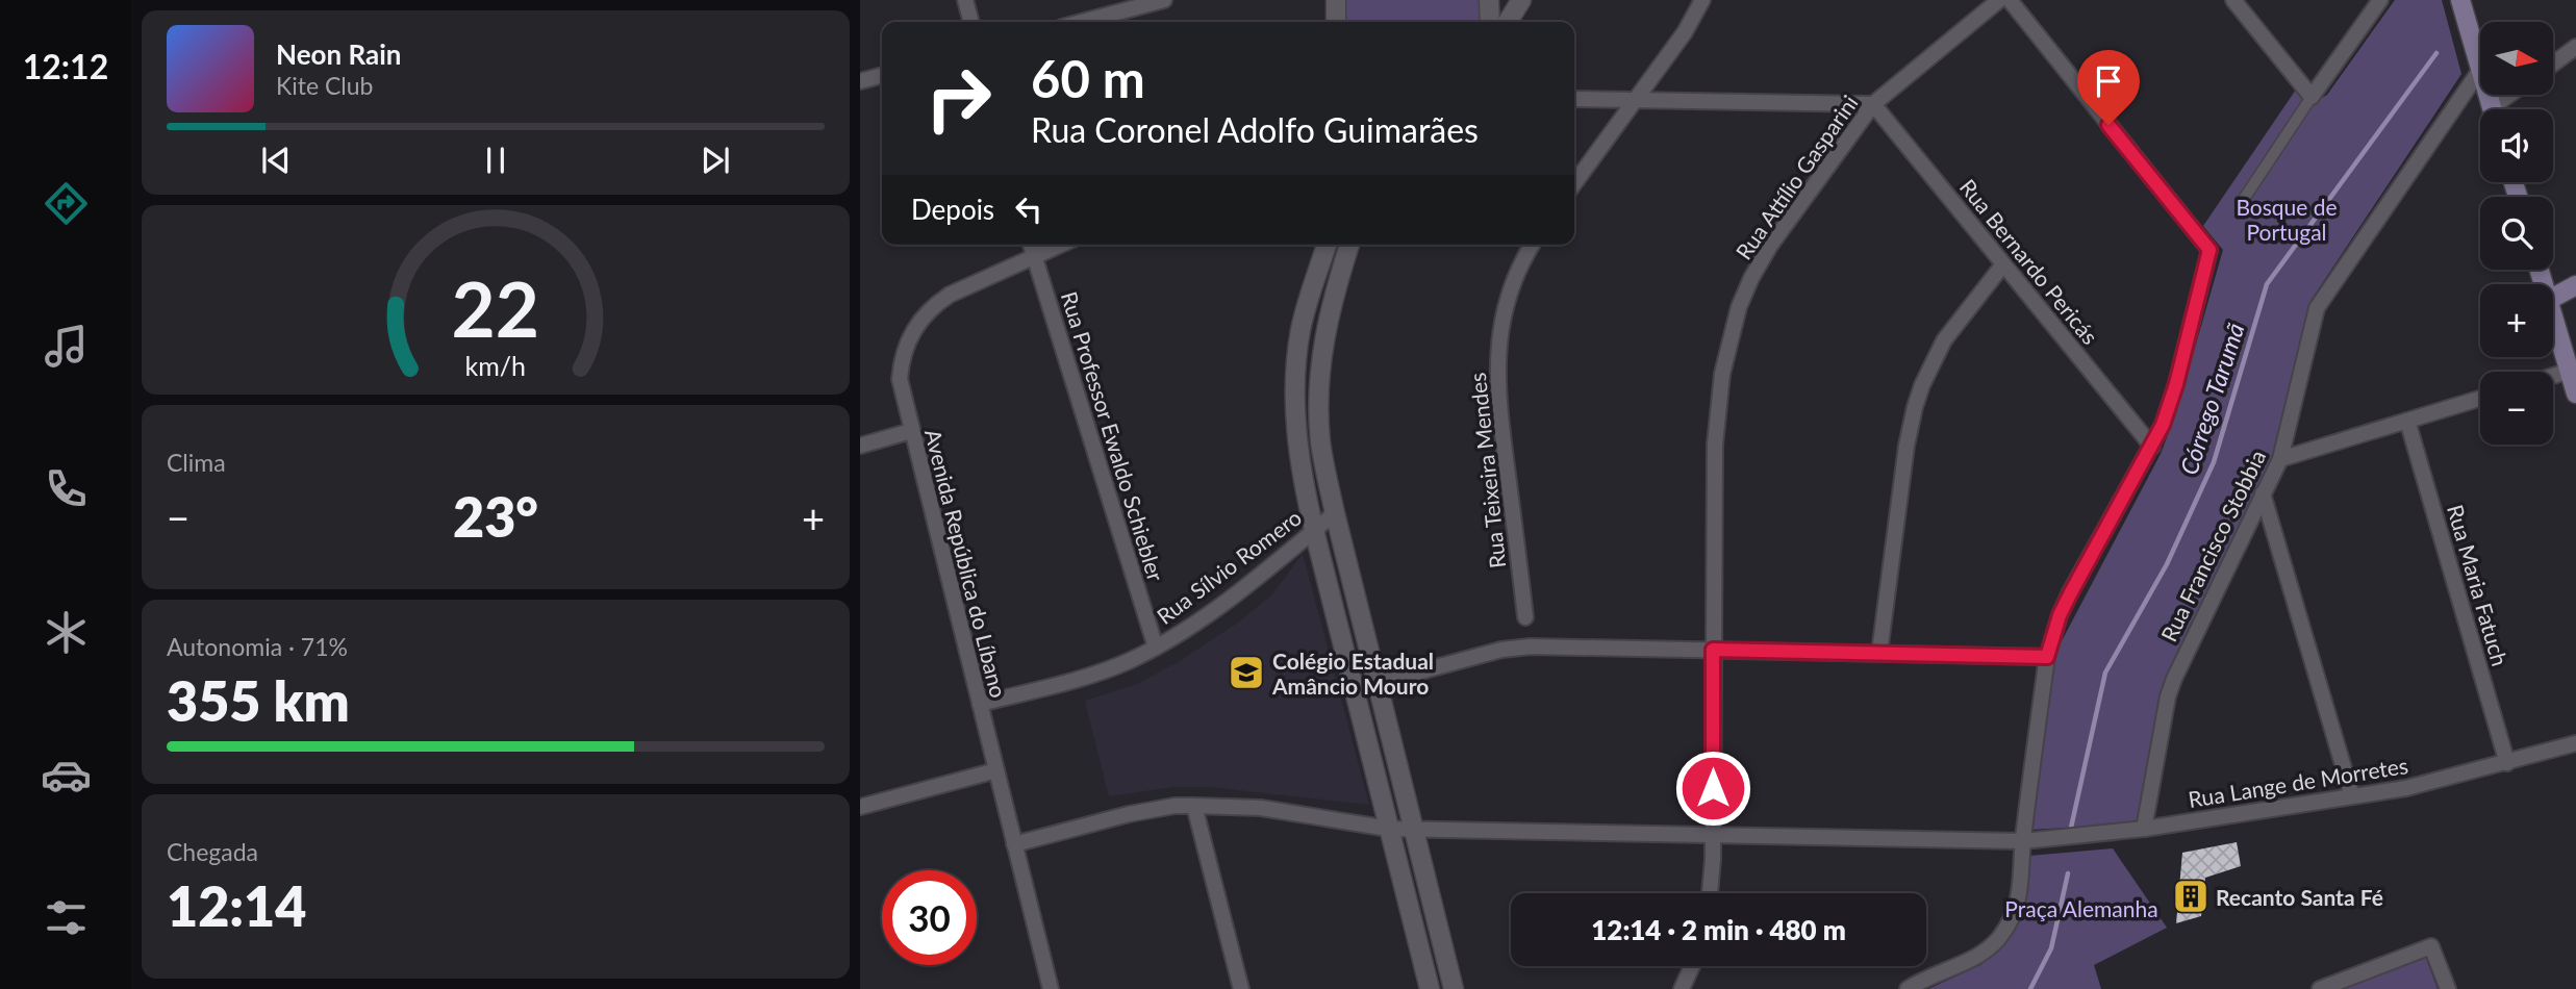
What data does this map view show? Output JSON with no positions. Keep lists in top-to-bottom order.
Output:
{
  "streets": {
    "street": [
      "Rua Attílio Gasparini",
      "Rua Bernardo Pericás",
      "Rua Professor Ewaldo Schiebler",
      "Rua Teixeira Mendes",
      "Rua Francisco Stobbia",
      "Avenida República do Líbano",
      "Rua Sílvio Romero",
      "Rua Maria Fatuch",
      "Rua Lange de Morretes"
    ]
  },
  "crossings": [
    ["Rua Attílio Gasparini", "Rua Bernardo Pericás"],
    ["Rua Attílio Gasparini", "Rua Lange de Morretes"],
    ["Rua Professor Ewaldo Schiebler", "Avenida República do Líbano"],
    ["Rua Professor Ewaldo Schiebler", "Rua Sílvio Romero"],
    ["Rua Francisco Stobbia", "Rua Lange de Morretes"],
    ["Avenida República do Líbano", "Rua Sílvio Romero"],
    ["Avenida República do Líbano", "Rua Lange de Morretes"],
    ["Rua Maria Fatuch", "Rua Lange de Morretes"]
  ],
  "water": ["Córrego Tarumã"],
  "parks": ["Bosque de Portugal", "Praça Alemanha"],
  "places": {
    "school or university": ["Colégio Estadual Amâncio Mouro"],
    "building": ["Recanto Santa Fé"]
  },
  "north": "right",
  "page": {
    "tabs": "12:12",
    "map_buttons": ["+", "−"],
    "turn": ["60 m", "Rua Coronel Adolfo Guimarães"],
    "song": ["Neon Rain", "Kite Club"],
    "then": "Depois",
    "tile": [
      "Clima",
      ["Autonomia · 71%", "355 km"],
      ["Chegada", "12:14"]
    ],
    "heat": ["−", "23°", "+"],
    "limit": "30",
    "trip": "12:14 · 2 min · 480 m",
    "gauge": ["22", "km/h"]
  }
}
